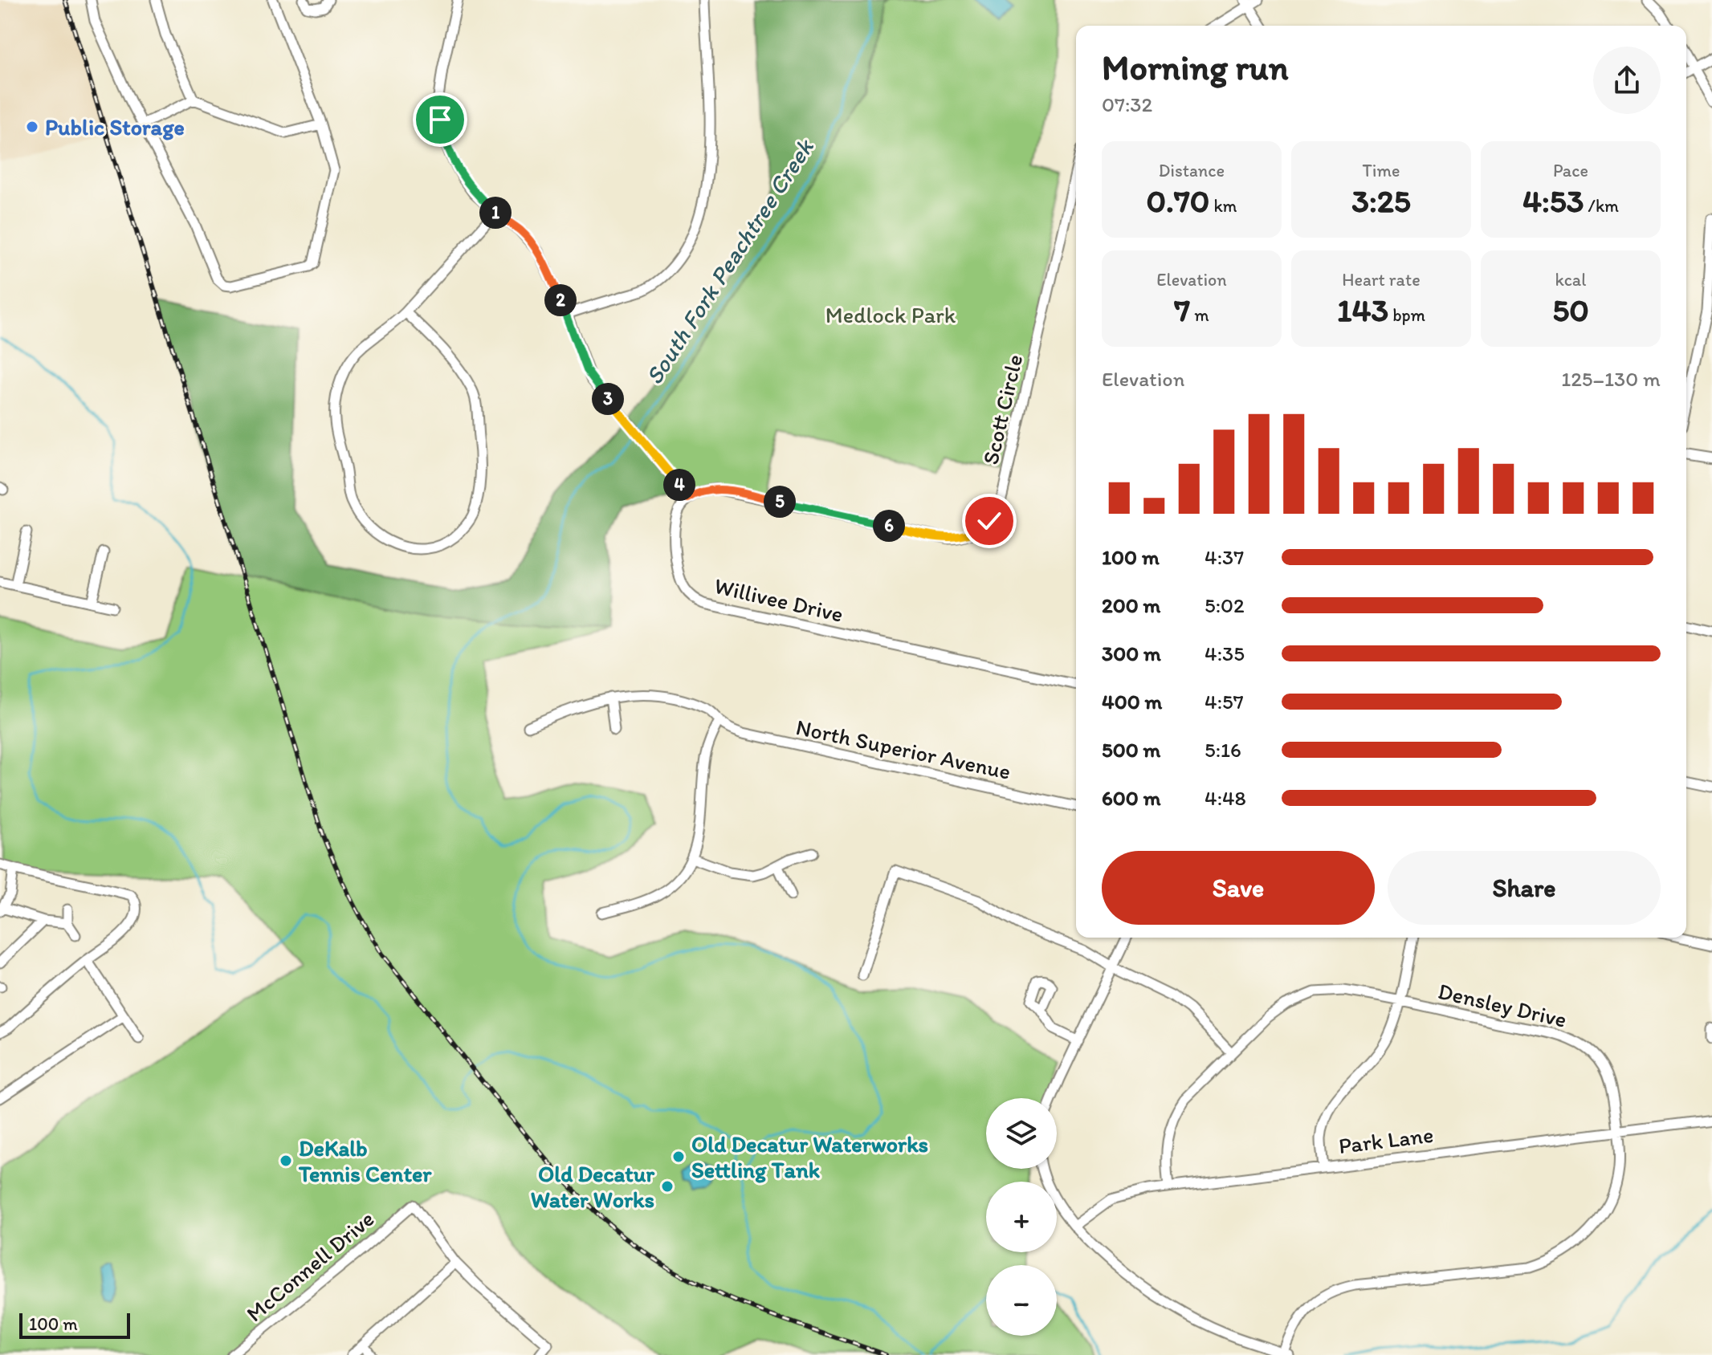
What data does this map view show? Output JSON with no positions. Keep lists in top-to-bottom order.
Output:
{
  "streets": {
    "street": [
      "Scott Circle",
      "Willivee Drive",
      "North Superior Avenue",
      "Densley Drive",
      "Park Lane",
      "McConnell Drive"
    ]
  },
  "crossings": [
    ["Scott Circle", "Willivee Drive"],
    ["Densley Drive", "Park Lane"]
  ],
  "water": ["South Fork Peachtree Creek"],
  "parks": ["Medlock Park"],
  "places": [
    "Public Storage",
    "Old Decatur Waterworks Settling Tank",
    "DeKalb Tennis Center",
    "Old Decatur Water Works"
  ],
  "scale_bar": "100 m",
  "page": {
    "heading": ["Morning run", "07:32"],
    "stats": [
      ["Distance", "0.70 km"],
      ["Time", "3:25"],
      ["Pace", "4:53 /km"],
      ["Elevation", "7 m"],
      ["Heart rate", "143 bpm"],
      ["kcal", "50"]
    ],
    "pins": [
      "1",
      "2",
      "3",
      "4",
      "5",
      "6"
    ],
    "chart": ["Elevation", "125–130 m"],
    "list": [
      {
        "name": "100 m",
        "note": "4:37"
      },
      {
        "name": "200 m",
        "note": "5:02"
      },
      {
        "name": "300 m",
        "note": "4:35"
      },
      {
        "name": "400 m",
        "note": "4:57"
      },
      {
        "name": "500 m",
        "note": "5:16"
      },
      {
        "name": "600 m",
        "note": "4:48"
      }
    ],
    "buttons": ["Save", "Share"],
    "map_buttons": ["+", "−"],
    "scale": "100 m"
  }
}
